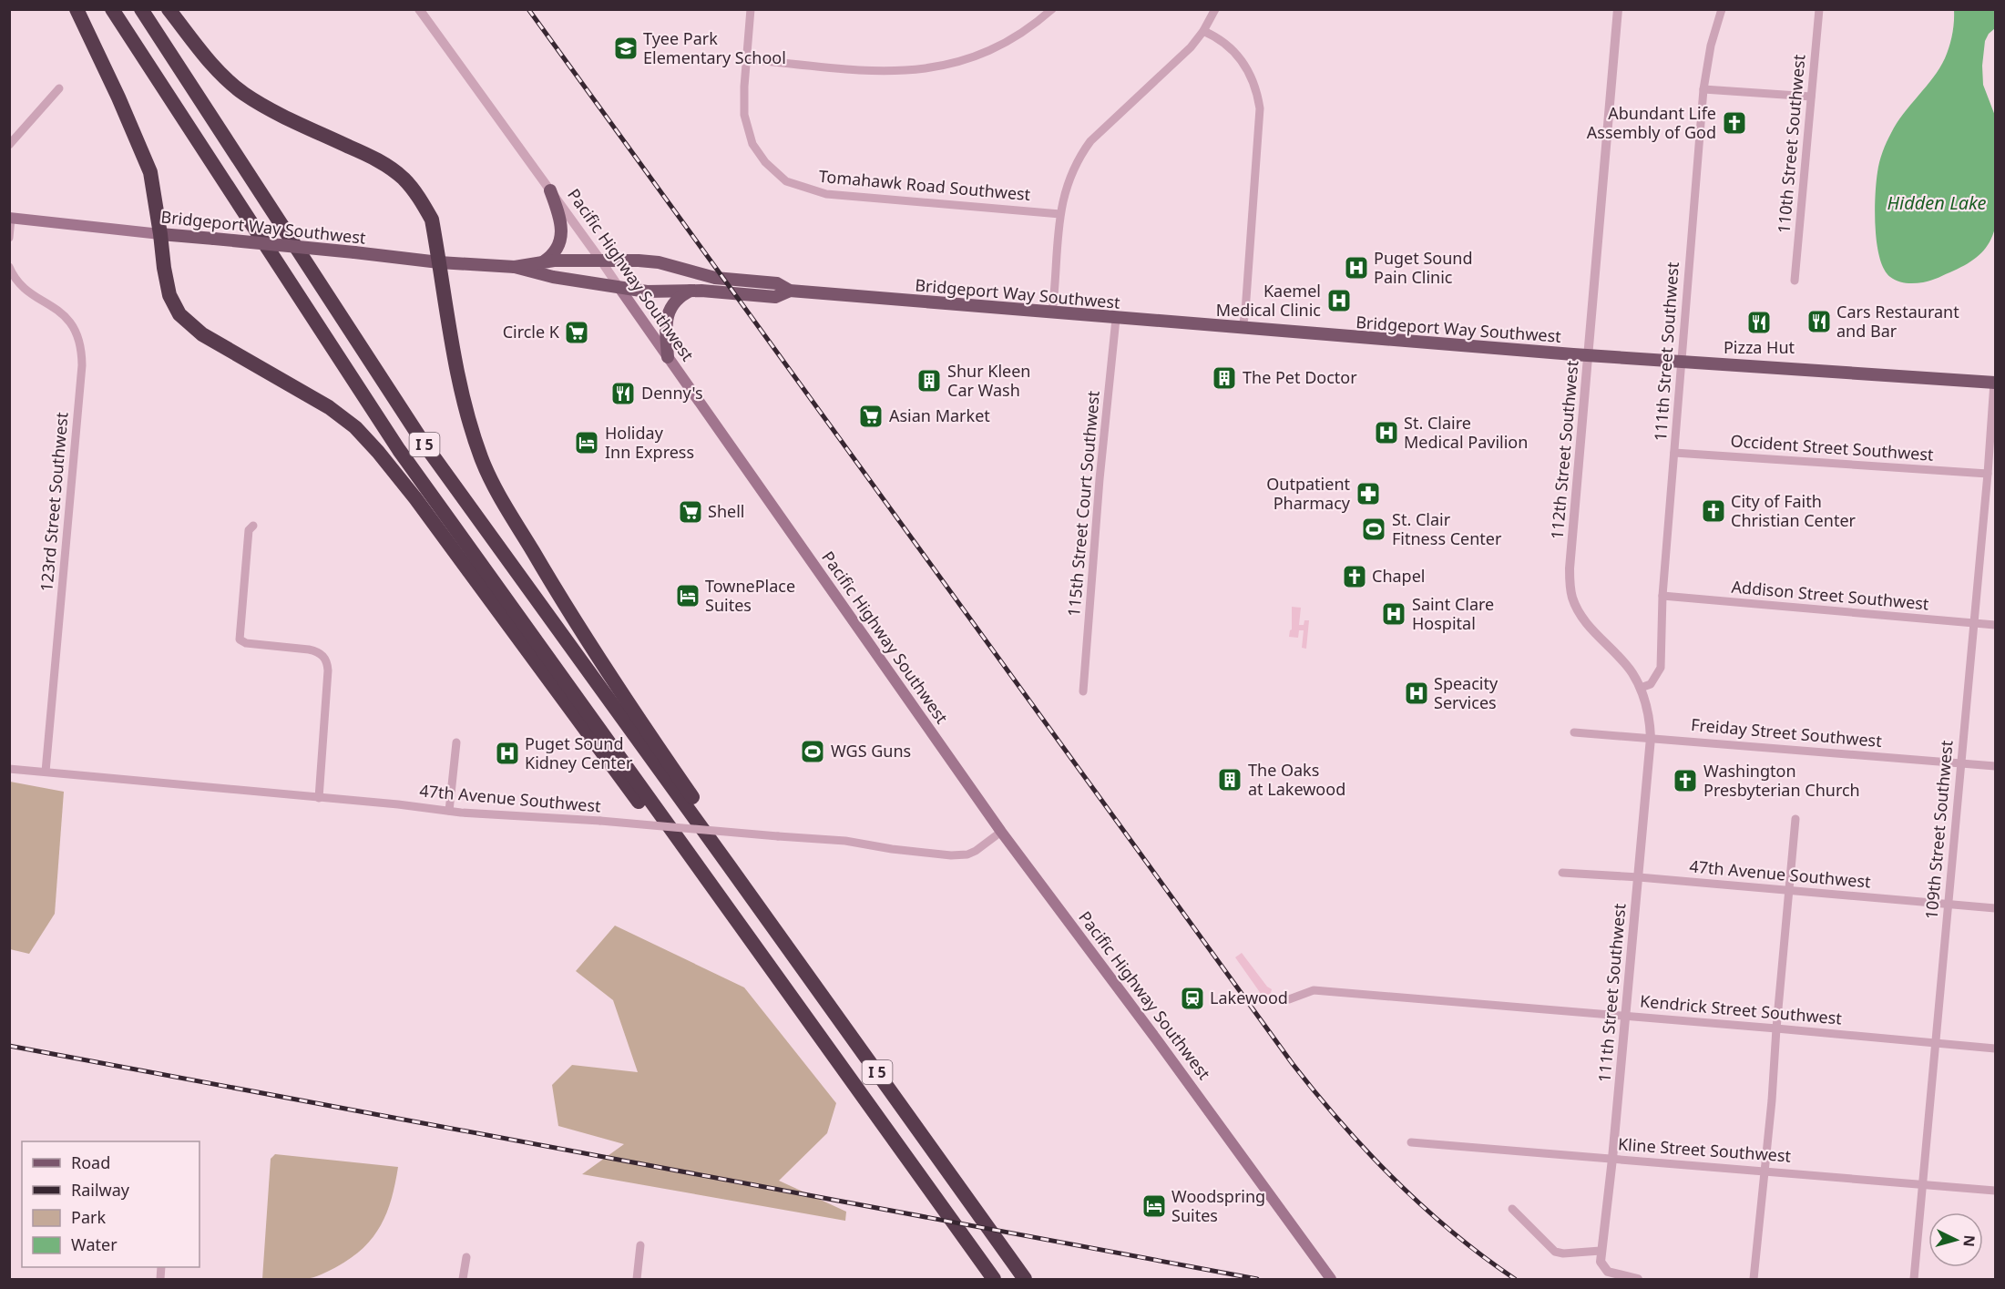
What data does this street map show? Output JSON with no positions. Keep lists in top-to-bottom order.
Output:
{
  "streets": {
    "highway": ["I 5"],
    "main road": ["Bridgeport Way Southwest", "Pacific Highway Southwest"],
    "street": [
      "110th Street Southwest",
      "Tomahawk Road Southwest",
      "111th Street Southwest",
      "Occident Street Southwest",
      "112th Street Southwest",
      "123rd Street Southwest",
      "115th Street Court Southwest",
      "Addison Street Southwest",
      "Freiday Street Southwest",
      "47th Avenue Southwest",
      "109th Street Southwest",
      "Kendrick Street Southwest",
      "Kline Street Southwest"
    ]
  },
  "crossings": [
    ["Bridgeport Way Southwest", "Pacific Highway Southwest"],
    ["Bridgeport Way Southwest", "111th Street Southwest"],
    ["Bridgeport Way Southwest", "112th Street Southwest"],
    ["Bridgeport Way Southwest", "115th Street Court Southwest"],
    ["Bridgeport Way Southwest", "109th Street Southwest"],
    ["Pacific Highway Southwest", "47th Avenue Southwest"],
    ["111th Street Southwest", "Occident Street Southwest"],
    ["111th Street Southwest", "112th Street Southwest"],
    ["111th Street Southwest", "Addison Street Southwest"],
    ["111th Street Southwest", "Freiday Street Southwest"],
    ["111th Street Southwest", "47th Avenue Southwest"],
    ["111th Street Southwest", "Kendrick Street Southwest"],
    ["111th Street Southwest", "Kline Street Southwest"],
    ["Occident Street Southwest", "109th Street Southwest"],
    ["112th Street Southwest", "Freiday Street Southwest"],
    ["123rd Street Southwest", "47th Avenue Southwest"],
    ["Addison Street Southwest", "109th Street Southwest"],
    ["Freiday Street Southwest", "109th Street Southwest"],
    ["47th Avenue Southwest", "109th Street Southwest"],
    ["109th Street Southwest", "Kendrick Street Southwest"],
    ["109th Street Southwest", "Kline Street Southwest"]
  ],
  "water": ["Hidden Lake"],
  "places": {
    "school or university": ["Tyee Park Elementary School"],
    "church": [
      "Abundant Life Assembly of God",
      "City of Faith Christian Center",
      "Chapel",
      "Washington Presbyterian Church"
    ],
    "hospital": [
      "Puget Sound Pain Clinic",
      "Kaemel Medical Clinic",
      "St. Claire Medical Pavilion",
      "Saint Clare Hospital",
      "Speacity Services",
      "Puget Sound Kidney Center"
    ],
    "restaurant": ["Cars Restaurant and Bar", "Pizza Hut", "Denny's"],
    "supermarket": ["Circle K", "Asian Market", "Shell"],
    "building": ["The Pet Doctor", "Shur Kleen Car Wash", "The Oaks at Lakewood"],
    "hotel": ["Holiday Inn Express", "TownePlace Suites", "Woodspring Suites"],
    "pharmacy": ["Outpatient Pharmacy"],
    "sports": ["St. Clair Fitness Center", "WGS Guns"],
    "station": ["Lakewood"]
  },
  "legend": [
    "Road",
    "Railway",
    "Park",
    "Water"
  ],
  "north": "right"
}
